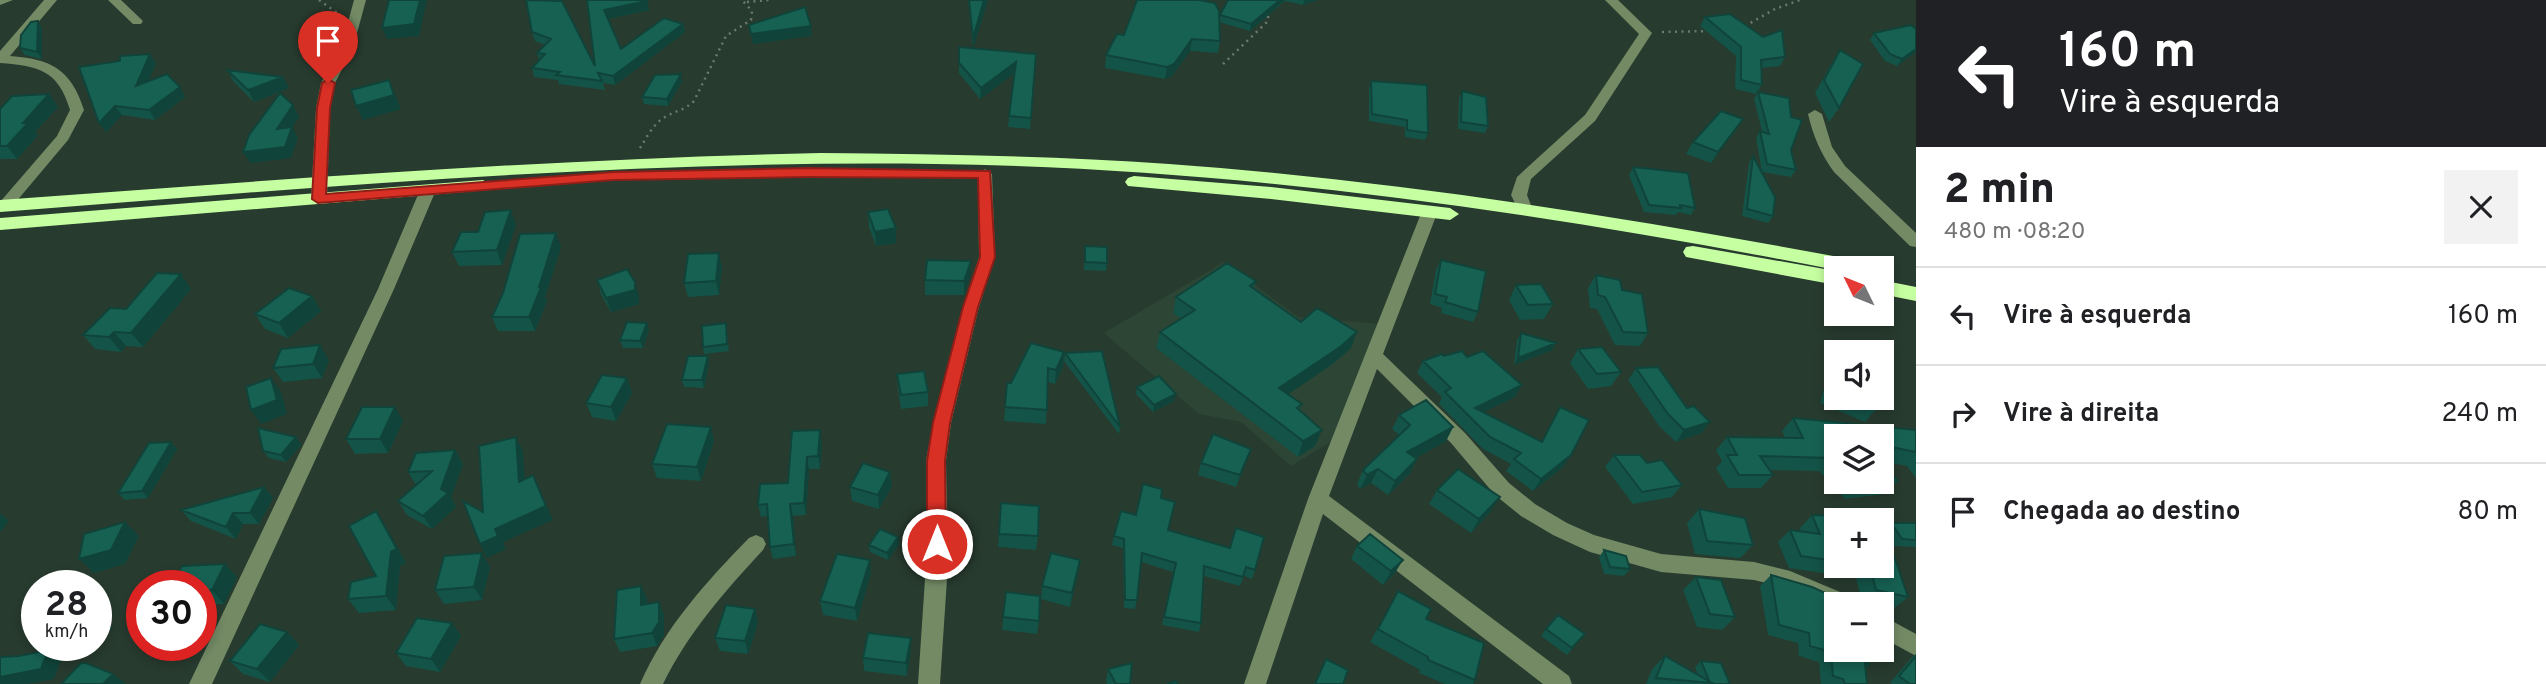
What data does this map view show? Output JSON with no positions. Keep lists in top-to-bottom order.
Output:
{
  "north": "top left",
  "page": {
    "turn": ["160 m", "Vire à esquerda"],
    "heading": ["2 min", "480 m · 08:20"],
    "map_buttons": ["+", "−"],
    "list": [
      {
        "name": "Vire à esquerda",
        "value": "160 m"
      },
      {
        "name": "Vire à direita",
        "value": "240 m"
      },
      {
        "name": "Chegada ao destino",
        "value": "80 m"
      }
    ],
    "speed": "28 km/h",
    "limit": "30"
  }
}
